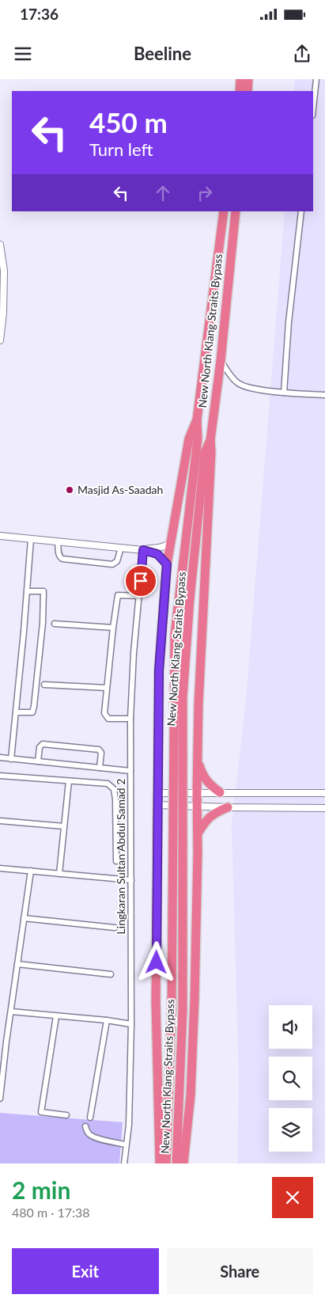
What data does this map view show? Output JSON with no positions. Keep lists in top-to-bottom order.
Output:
{
  "streets": {
    "highway": ["New North Klang Straits Bypass"],
    "street": ["Lingkaran Sultan Abdul Samad 2"]
  },
  "places": ["Masjid As-Saadah"],
  "page": {
    "status": "17:36",
    "header": "Beeline",
    "turn": ["450 m", "Turn left"],
    "heading": ["2 min", "480 m · 17:38"],
    "buttons": ["Exit", "Share"]
  }
}
